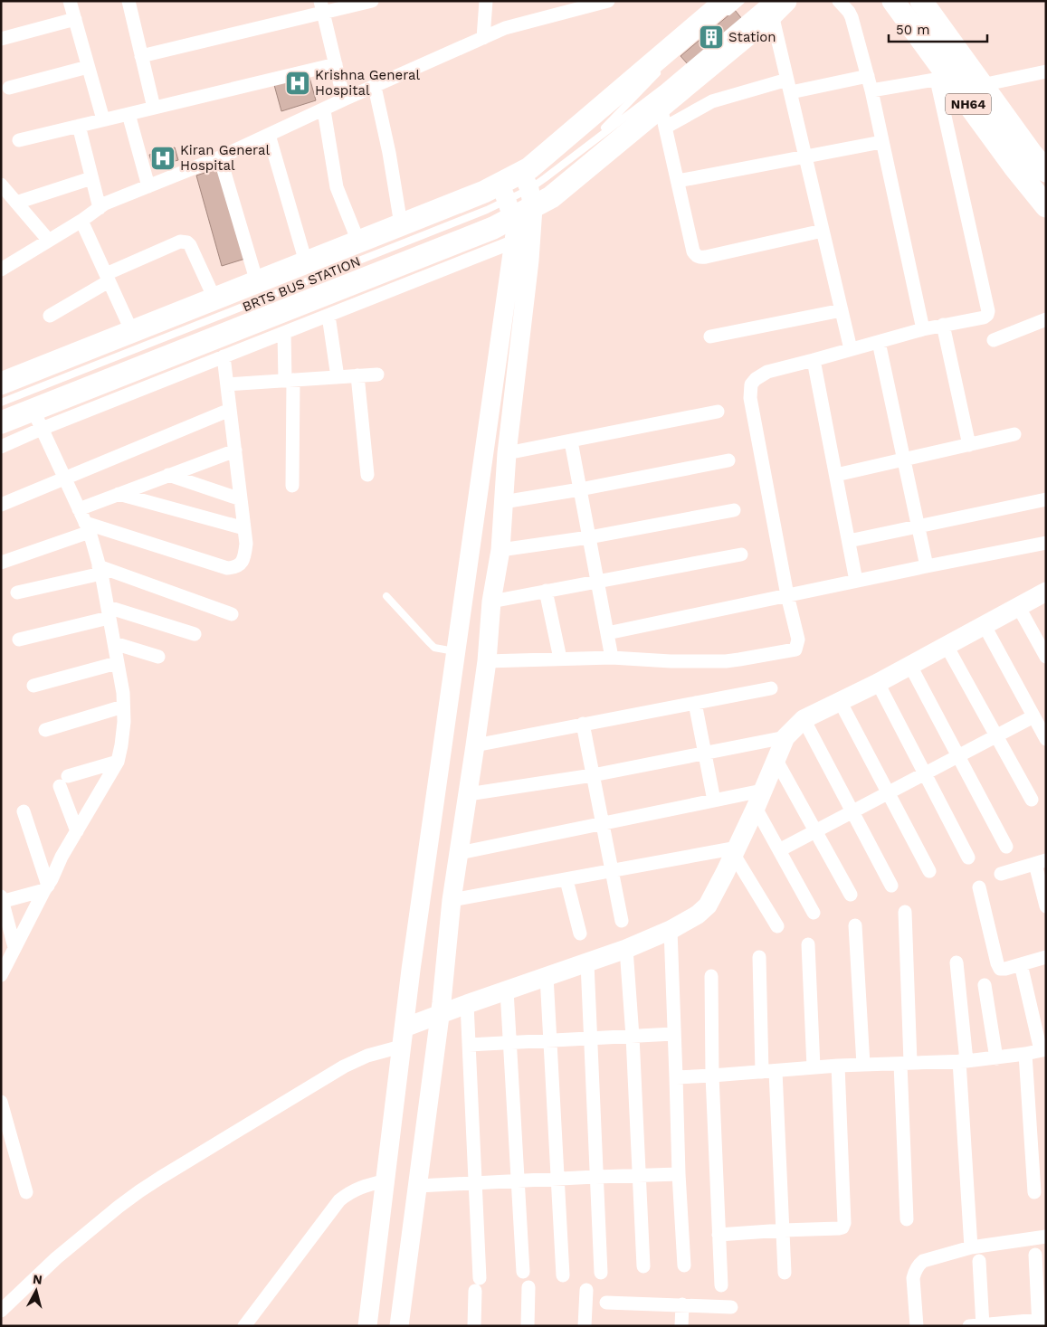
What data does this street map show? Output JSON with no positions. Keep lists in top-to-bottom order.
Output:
{
  "streets": {
    "main road": ["NH64"],
    "lane": ["BRTS BUS STATION"]
  },
  "places": {
    "building": ["Station"],
    "hospital": ["Krishna General Hospital", "Kiran General Hospital"]
  },
  "scale_bar": "50 m",
  "north": "top"
}
